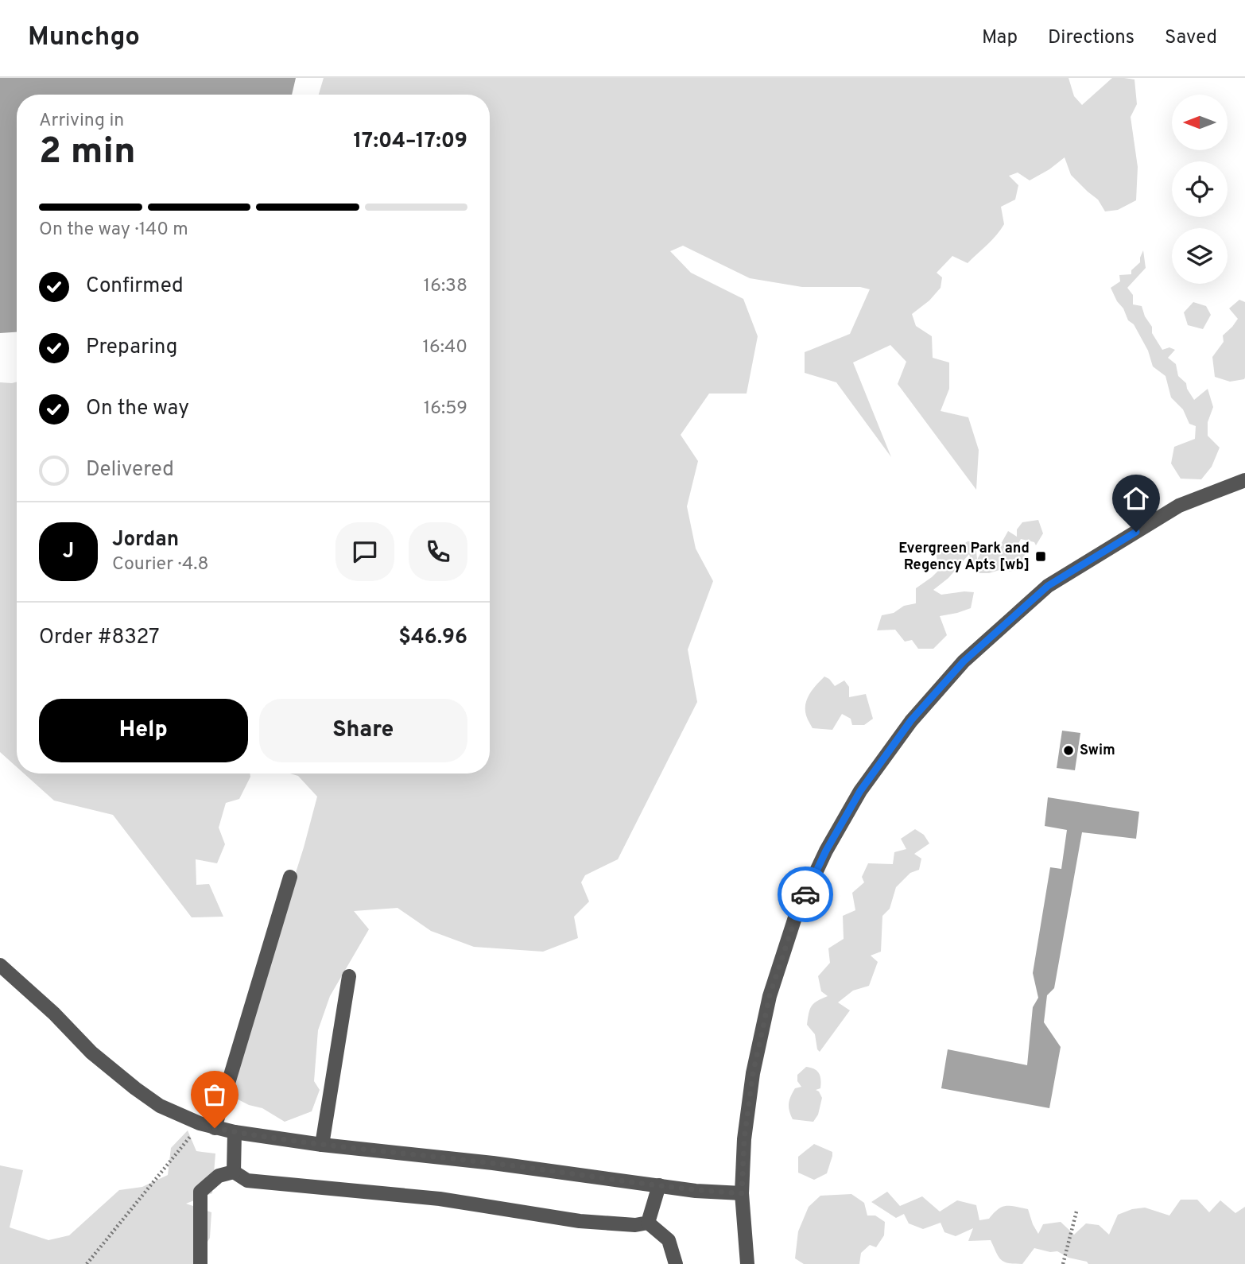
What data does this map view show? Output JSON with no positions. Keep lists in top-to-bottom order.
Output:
{
  "places": {
    "transit": ["Evergreen Park and Regency Apts [wb]"],
    "other": ["Swim"]
  },
  "north": "left",
  "page": {
    "header": "Munchgo",
    "nav": ["Map", "Directions", "Saved"],
    "heading": ["2 min", "Arriving in", "17:04–17:09"],
    "panel": [
      "Jordan",
      "Courier · 4.8",
      "Order #8327",
      "$46.96"
    ],
    "bar": "On the way · 140 m",
    "list": [
      ["Confirmed", "16:38"],
      ["Preparing", "16:40"],
      ["On the way", "16:59"],
      "Delivered"
    ],
    "round": "J",
    "buttons": ["Help", "Share"]
  }
}
